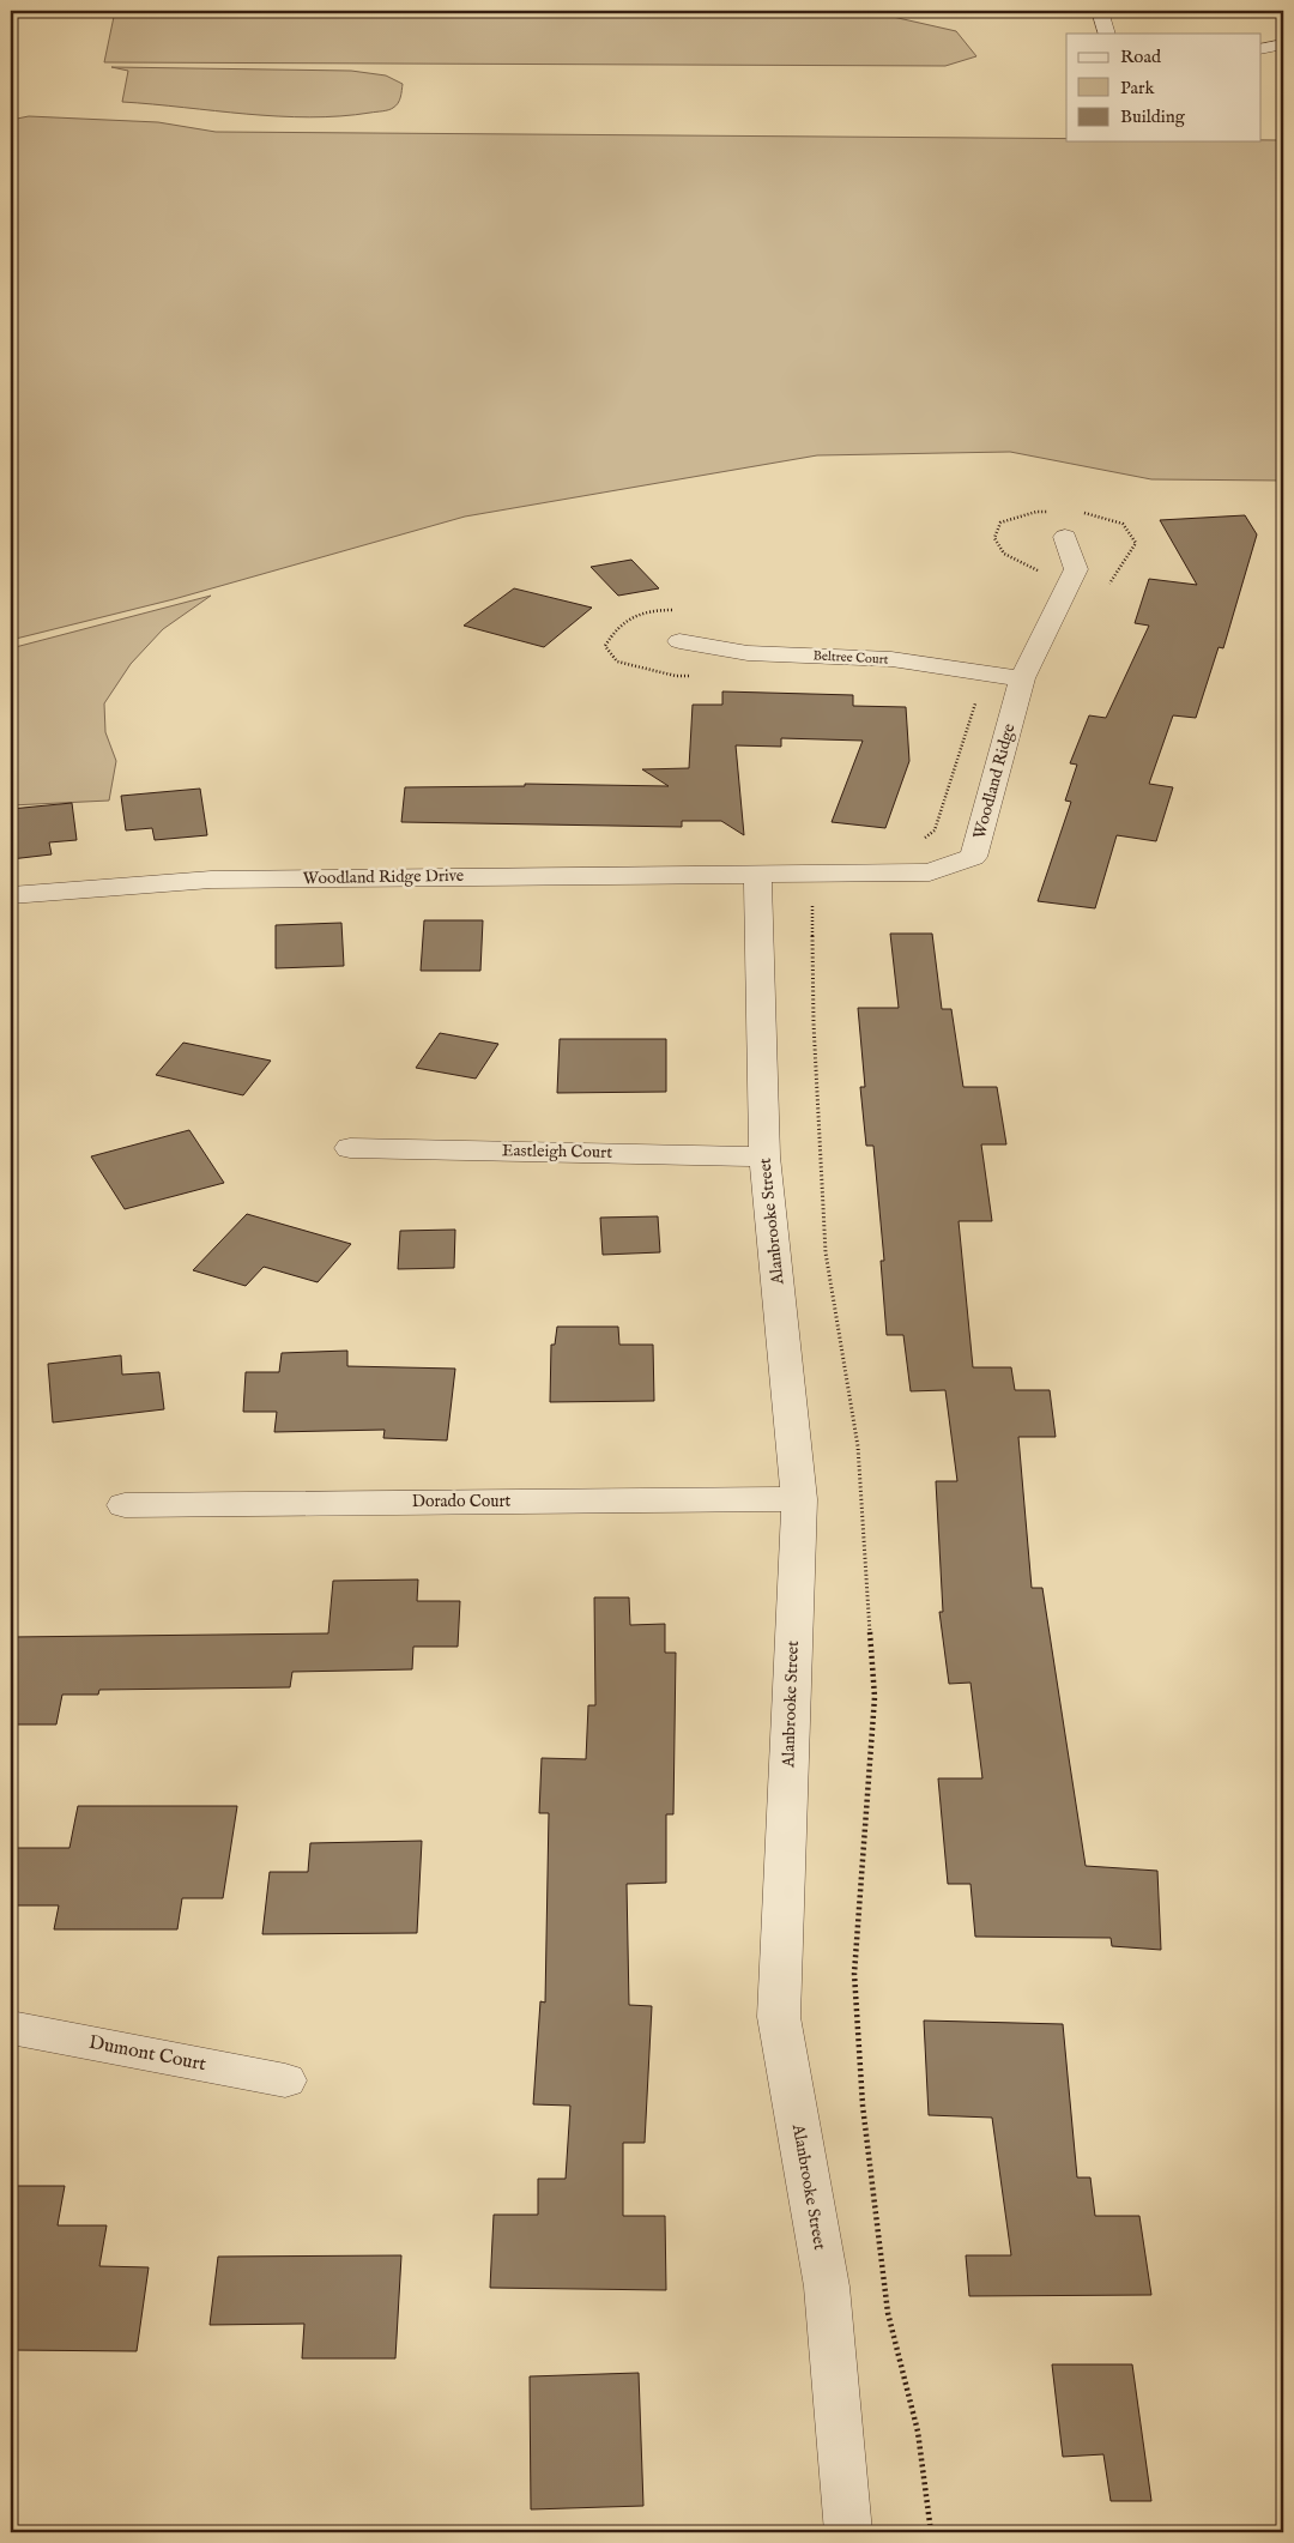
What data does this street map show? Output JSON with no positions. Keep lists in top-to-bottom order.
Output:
{
  "streets": {
    "street": [
      "Beltree Court",
      "Woodland Ridge",
      "Woodland Ridge Drive",
      "Eastleigh Court",
      "Alanbrooke Street",
      "Dorado Court",
      "Dumont Court"
    ]
  },
  "crossings": [
    ["Beltree Court", "Woodland Ridge"],
    ["Woodland Ridge", "Woodland Ridge Drive"],
    ["Woodland Ridge", "Alanbrooke Street"],
    ["Woodland Ridge Drive", "Alanbrooke Street"],
    ["Eastleigh Court", "Alanbrooke Street"],
    ["Alanbrooke Street", "Dorado Court"]
  ],
  "legend": ["Road", "Park", "Building"]
}
